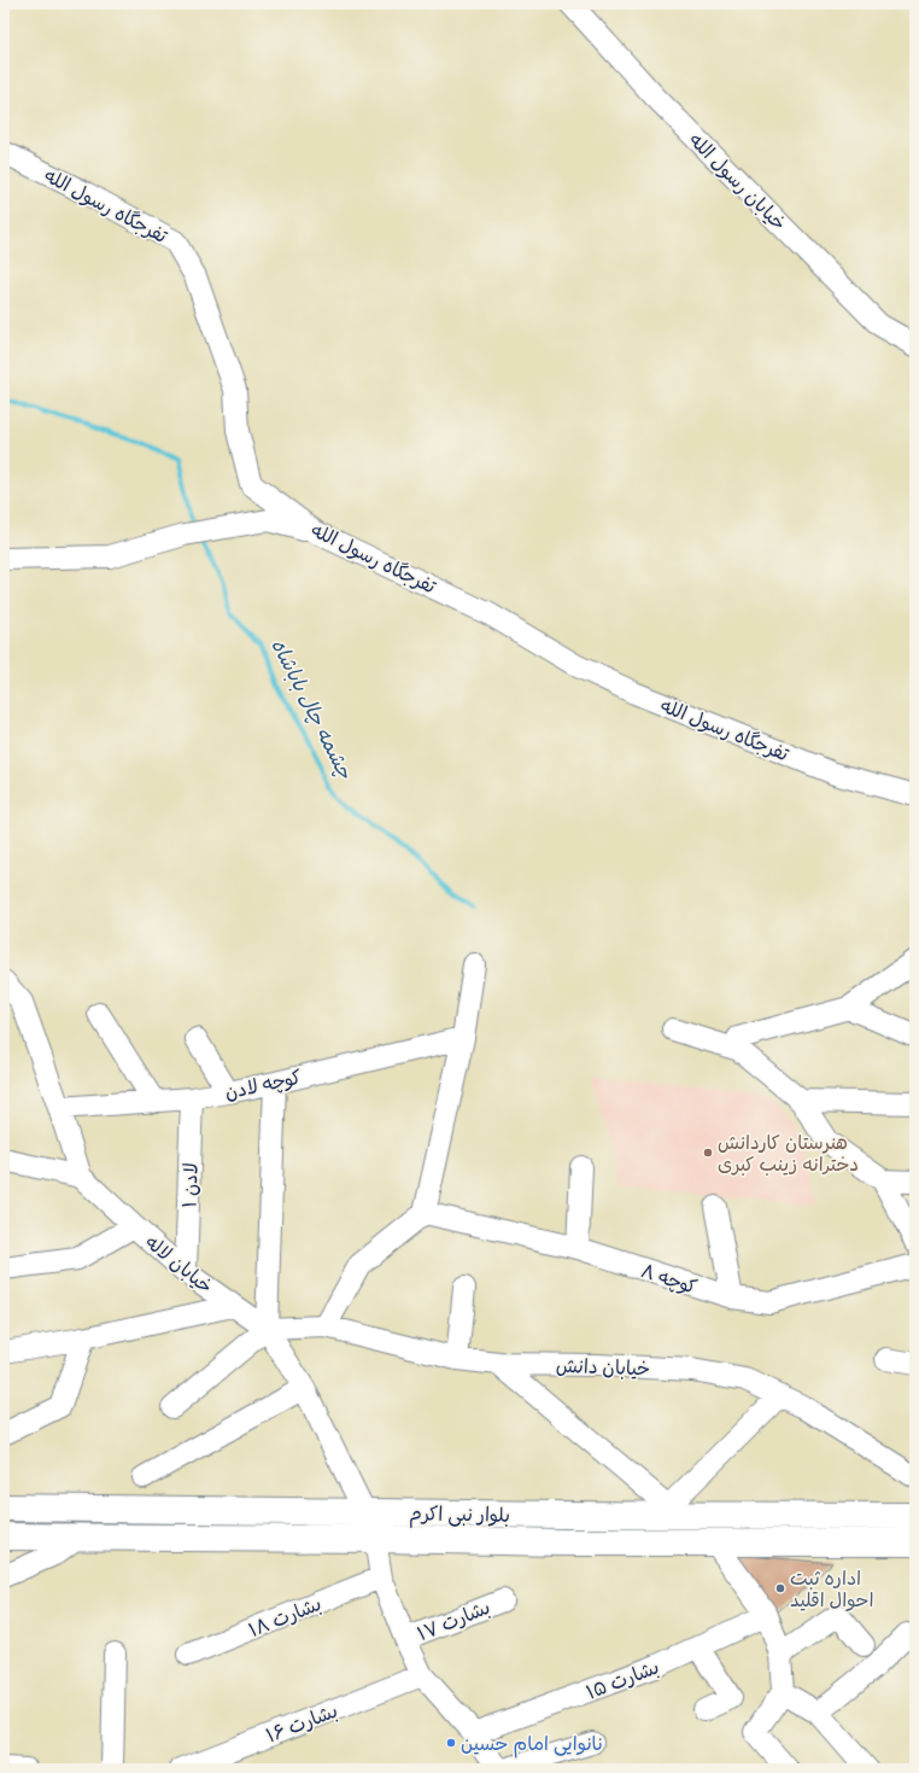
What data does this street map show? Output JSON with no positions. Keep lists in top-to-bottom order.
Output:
{
  "streets": {
    "main road": ["بلوار نبی اکرم"],
    "street": [
      "خیابان رسول الله",
      "تفرجگاه رسول الله",
      "کوچه لادن",
      "لادن ۱",
      "خیابان لاله",
      "کوچه ۸",
      "خیابان دانش",
      "بشارت ۱۸",
      "بشارت ۱۷",
      "بشارت ۱۵",
      "بشارت ۱۶"
    ]
  },
  "crossings": [
    ["کوچه لادن", "لادن ۱"],
    ["کوچه لادن", "خیابان لاله"],
    ["لادن ۱", "خیابان لاله"],
    ["خیابان لاله", "خیابان دانش"],
    ["خیابان لاله", "بلوار نبی اکرم"]
  ],
  "water": ["چشمه چال باباشاه"],
  "places": ["هنرستان کاردانش دخترانه زینب کبری", "اداره ثبت احوال اقلید", "نانوایی امام حسین"]
}
